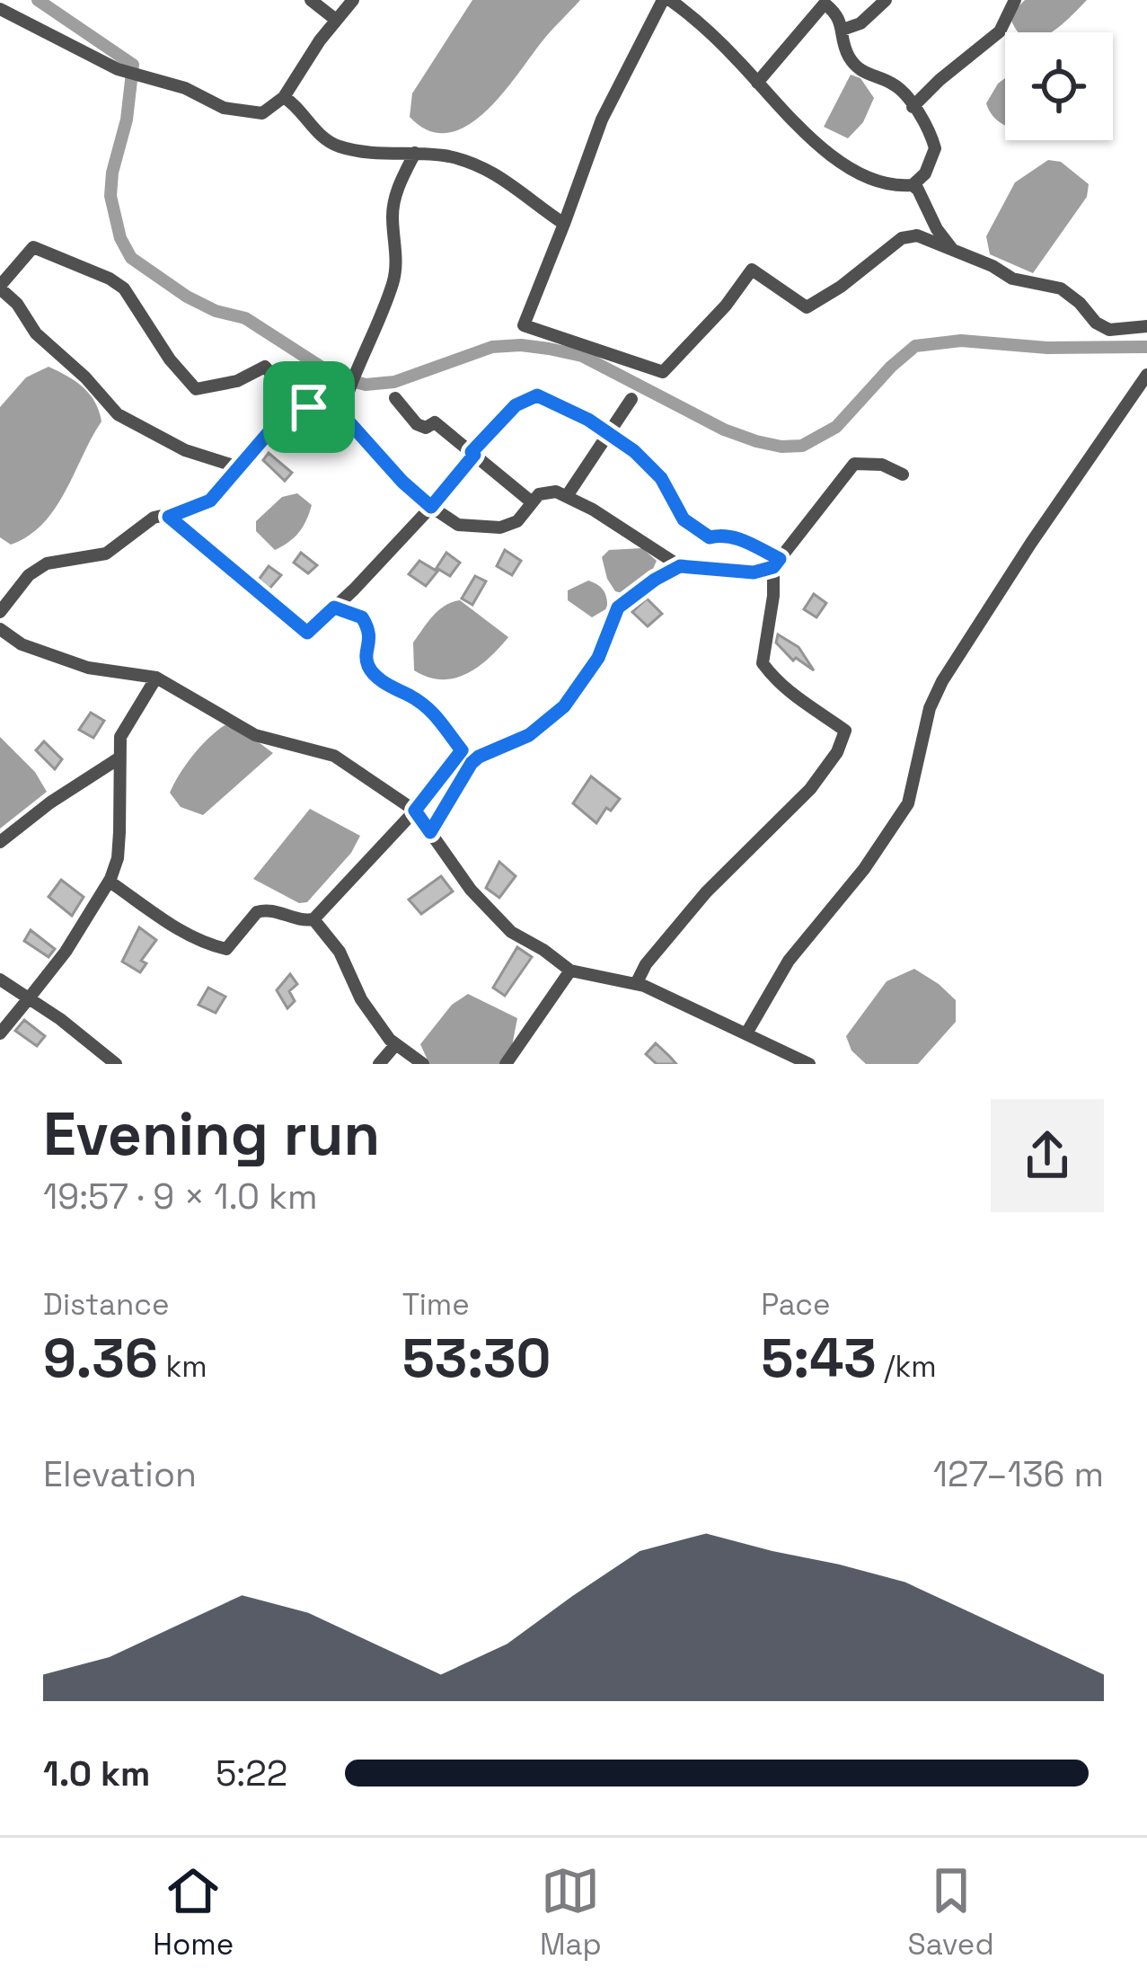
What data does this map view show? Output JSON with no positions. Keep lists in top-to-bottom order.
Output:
{
  "page": {
    "heading": ["Evening run", "19:57 · 9 × 1.0 km"],
    "stats": [
      ["Distance", "9.36 km"],
      ["Time", "53:30"],
      ["Pace", "5:43 /km"]
    ],
    "chart": ["Elevation", "127–136 m"],
    "list": [
      {
        "name": "1.0 km",
        "note": "5:22"
      }
    ],
    "tabs": ["Home", "Map", "Saved"]
  }
}
